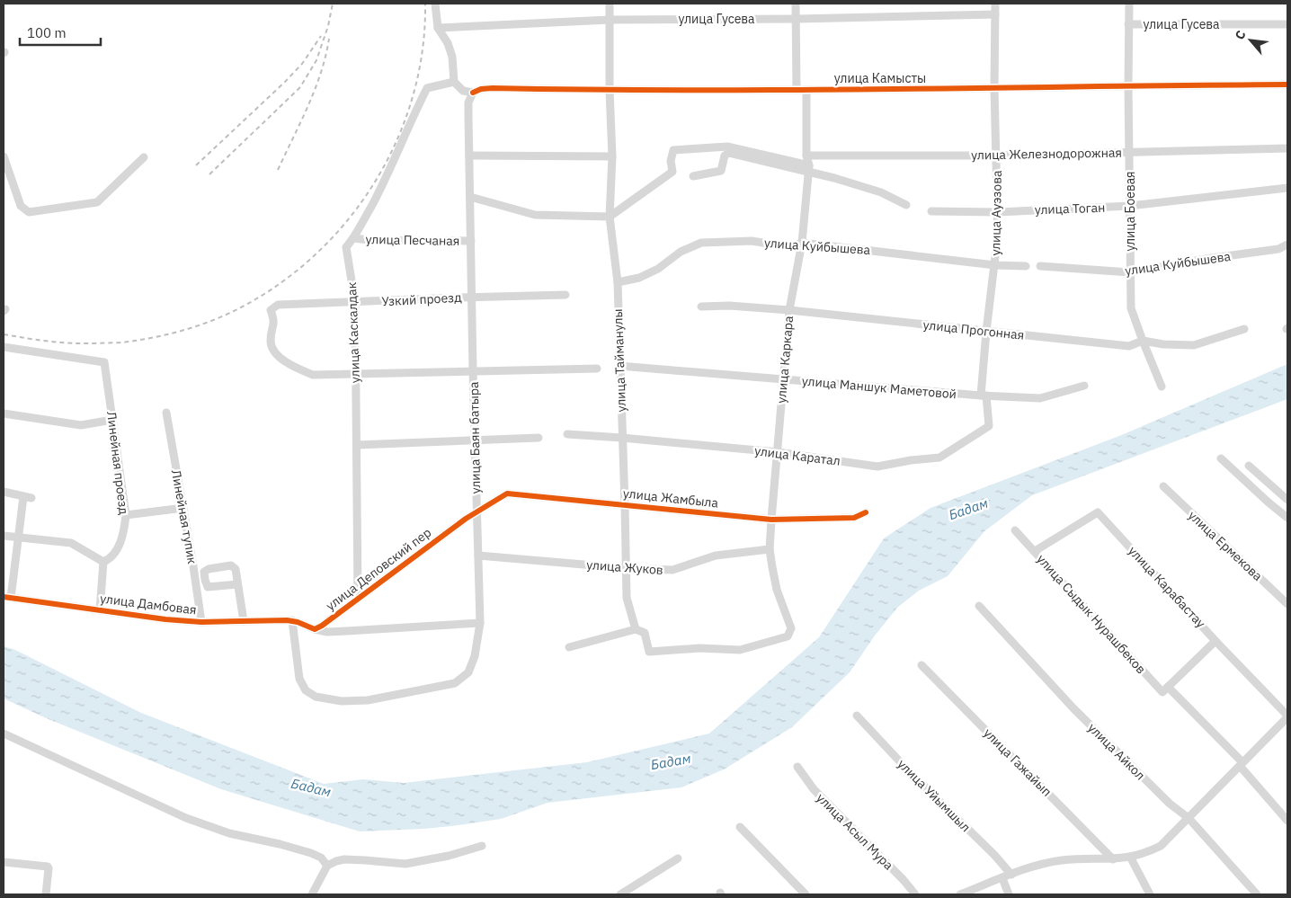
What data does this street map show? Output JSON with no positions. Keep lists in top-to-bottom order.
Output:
{
  "streets": {
    "street": [
      "улица Гусева",
      "улица Камысты",
      "улица Железнодорожная",
      "улица Тоган",
      "улица Боевая",
      "улица Ауэзова",
      "улица Песчаная",
      "улица Куйбышева",
      "Узкий проезд",
      "улица Прогонная",
      "улица Каскалдак",
      "улица Каркара",
      "улица Тайманулы",
      "улица Маншук Маметовой",
      "улица Баян батыра",
      "улица Каратал",
      "Линейная проезд",
      "улица Жамбыла",
      "Линейная тупик",
      "улица Ермекова",
      "улица Жуков",
      "улица Деповский пер",
      "улица Карабастау",
      "улица Дамбовая",
      "улица Сыдык Нурашбеков",
      "улица Айкол",
      "улица Гажайып",
      "улица Уйымшыл",
      "улица Асыл Мура"
    ]
  },
  "crossings": [
    ["улица Гусева", "улица Боевая"],
    ["улица Гусева", "улица Ауэзова"],
    ["улица Гусева", "улица Тайманулы"],
    ["улица Камысты", "улица Боевая"],
    ["улица Камысты", "улица Ауэзова"],
    ["улица Камысты", "улица Каркара"],
    ["улица Камысты", "улица Тайманулы"],
    ["улица Камысты", "улица Баян батыра"],
    ["улица Железнодорожная", "улица Боевая"],
    ["улица Железнодорожная", "улица Ауэзова"],
    ["улица Железнодорожная", "улица Каркара"],
    ["улица Тоган", "улица Боевая"],
    ["улица Тоган", "улица Ауэзова"],
    ["улица Боевая", "улица Куйбышева"],
    ["улица Боевая", "улица Прогонная"],
    ["улица Ауэзова", "улица Куйбышева"],
    ["улица Ауэзова", "улица Прогонная"],
    ["улица Ауэзова", "улица Маншук Маметовой"],
    ["улица Ауэзова", "улица Каратал"],
    ["улица Песчаная", "улица Каскалдак"],
    ["улица Песчаная", "улица Баян батыра"],
    ["улица Куйбышева", "улица Каркара"],
    ["улица Куйбышева", "улица Тайманулы"],
    ["Узкий проезд", "улица Каскалдак"],
    ["Узкий проезд", "улица Баян батыра"],
    ["улица Прогонная", "улица Каркара"],
    ["улица Каскалдак", "улица Деповский пер"],
    ["улица Каркара", "улица Тайманулы"],
    ["улица Каркара", "улица Маншук Маметовой"],
    ["улица Каркара", "улица Каратал"],
    ["улица Каркара", "улица Жамбыла"],
    ["улица Каркара", "улица Жуков"],
    ["улица Тайманулы", "улица Маншук Маметовой"],
    ["улица Тайманулы", "улица Каратал"],
    ["улица Тайманулы", "улица Жамбыла"],
    ["улица Тайманулы", "улица Жуков"],
    ["улица Маншук Маметовой", "улица Каратал"],
    ["улица Баян батыра", "улица Жамбыла"],
    ["улица Баян батыра", "улица Жуков"],
    ["улица Баян батыра", "улица Деповский пер"],
    ["улица Баян батыра", "улица Дамбовая"],
    ["улица Жамбыла", "улица Деповский пер"],
    ["Линейная тупик", "улица Дамбовая"],
    ["улица Карабастау", "улица Сыдык Нурашбеков"]
  ],
  "water": ["Бадам"],
  "scale_bar": "100 m",
  "north": "top left"
}
